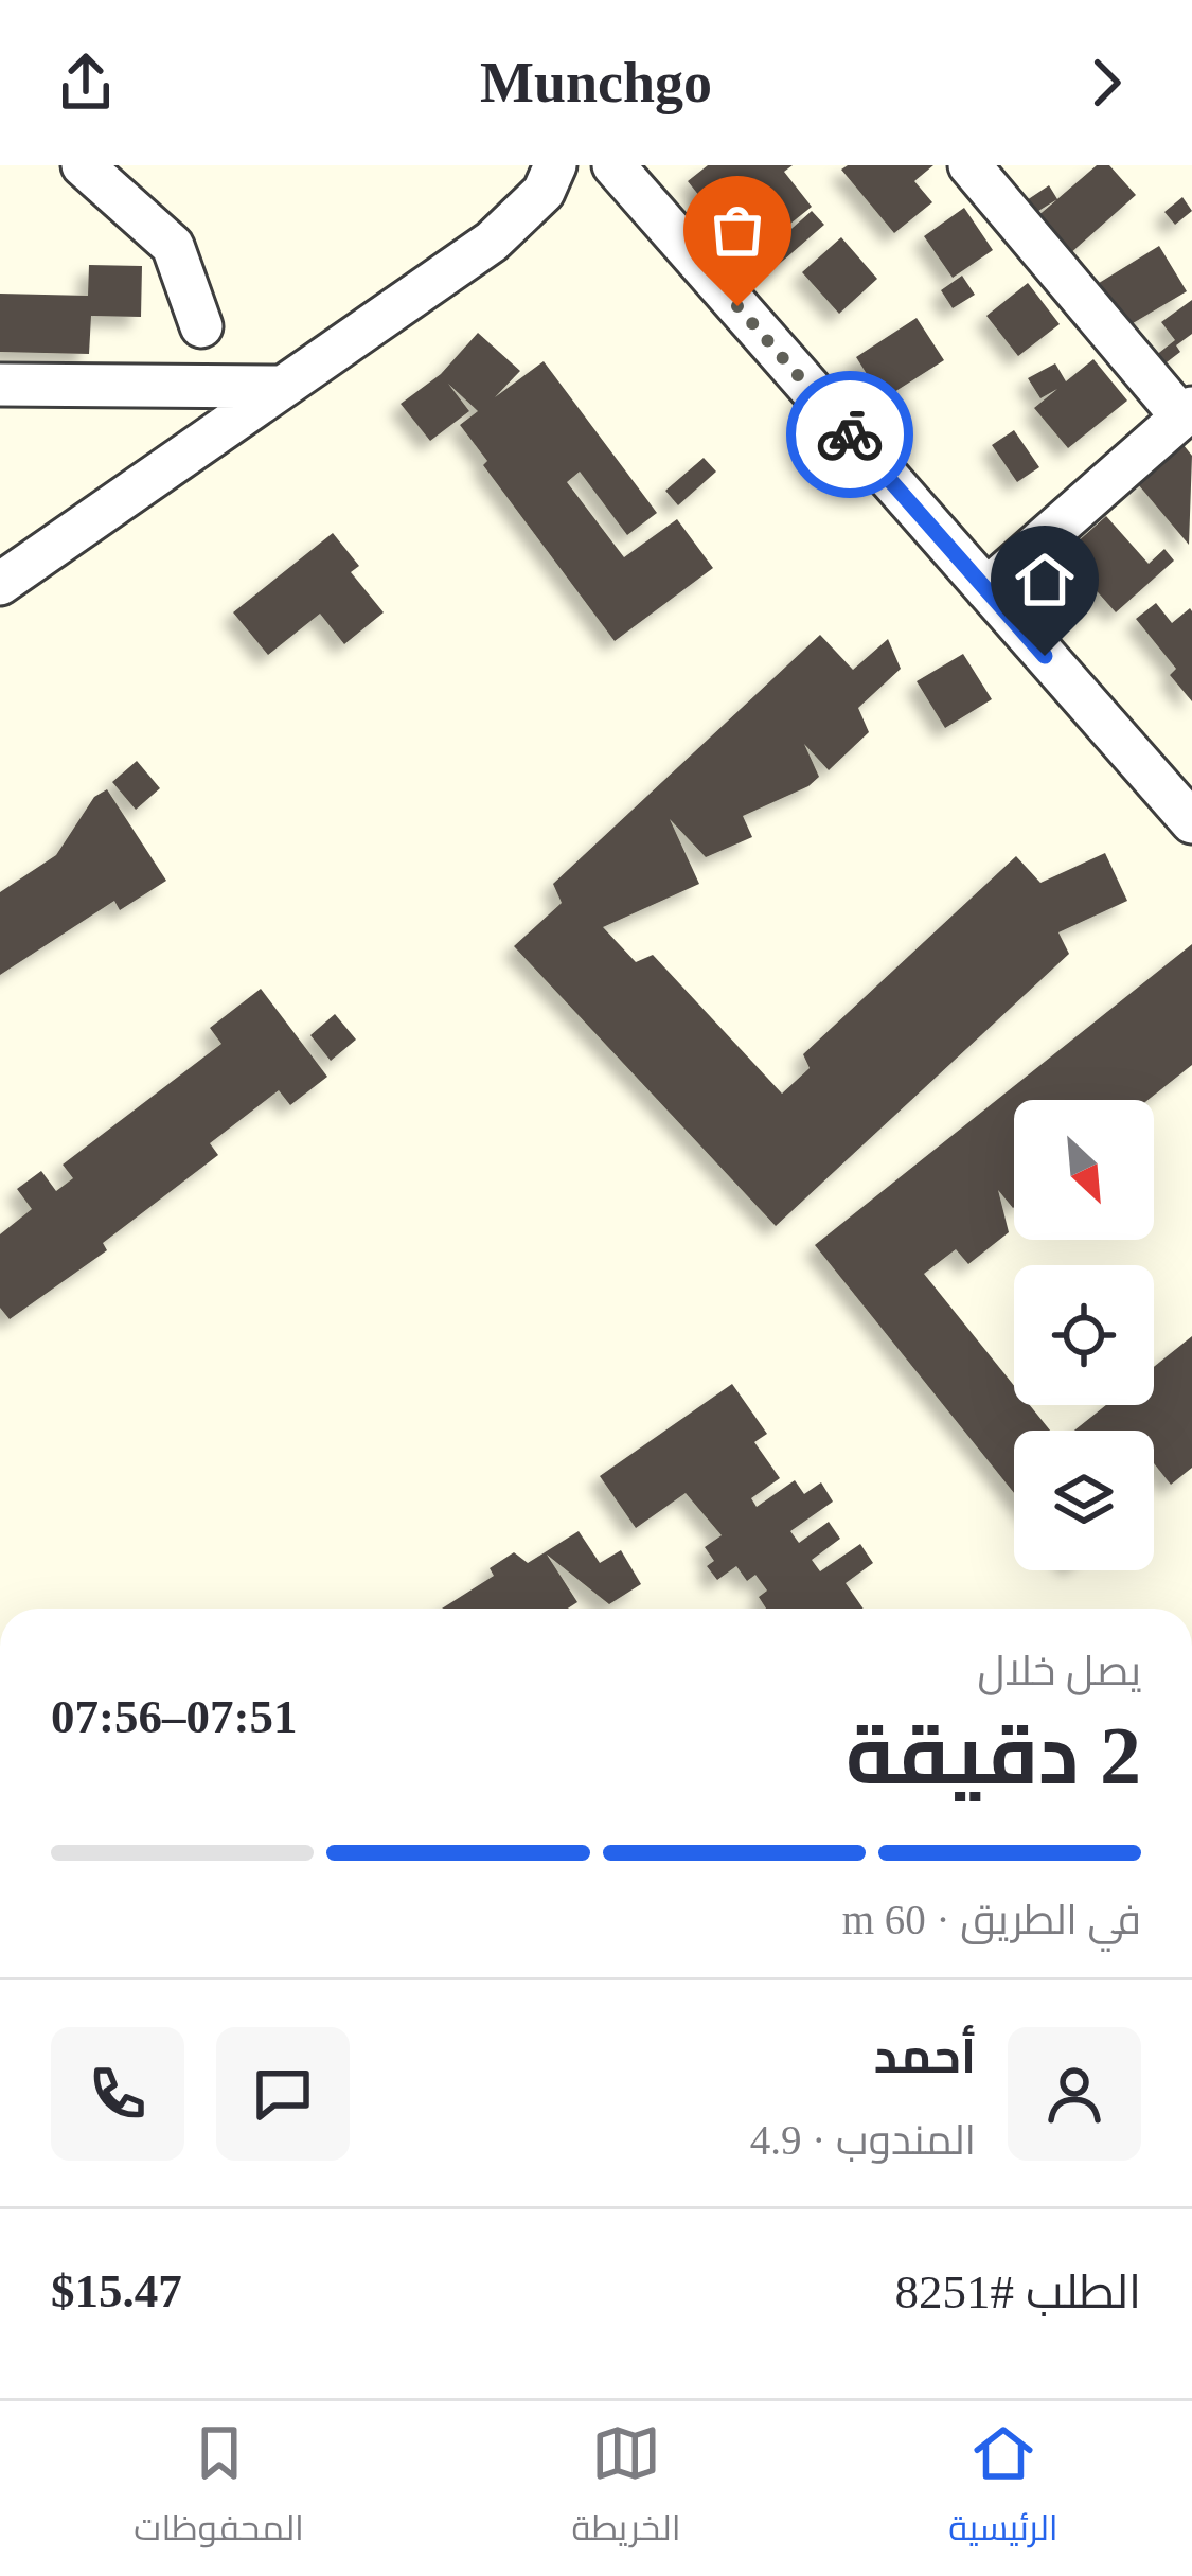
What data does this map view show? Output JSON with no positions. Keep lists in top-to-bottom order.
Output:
{
  "north": "bottom right",
  "page": {
    "header": "Munchgo",
    "heading": ["2 دقيقة", "يصل خلال", "07:51–07:56"],
    "panel": [
      "أحمد",
      "المندوب · 4.9",
      "الطلب #8251",
      "$15.47"
    ],
    "bar": "في الطريق · 60 m",
    "tabs": ["الرئيسية", "الخريطة", "المحفوظات"]
  }
}
